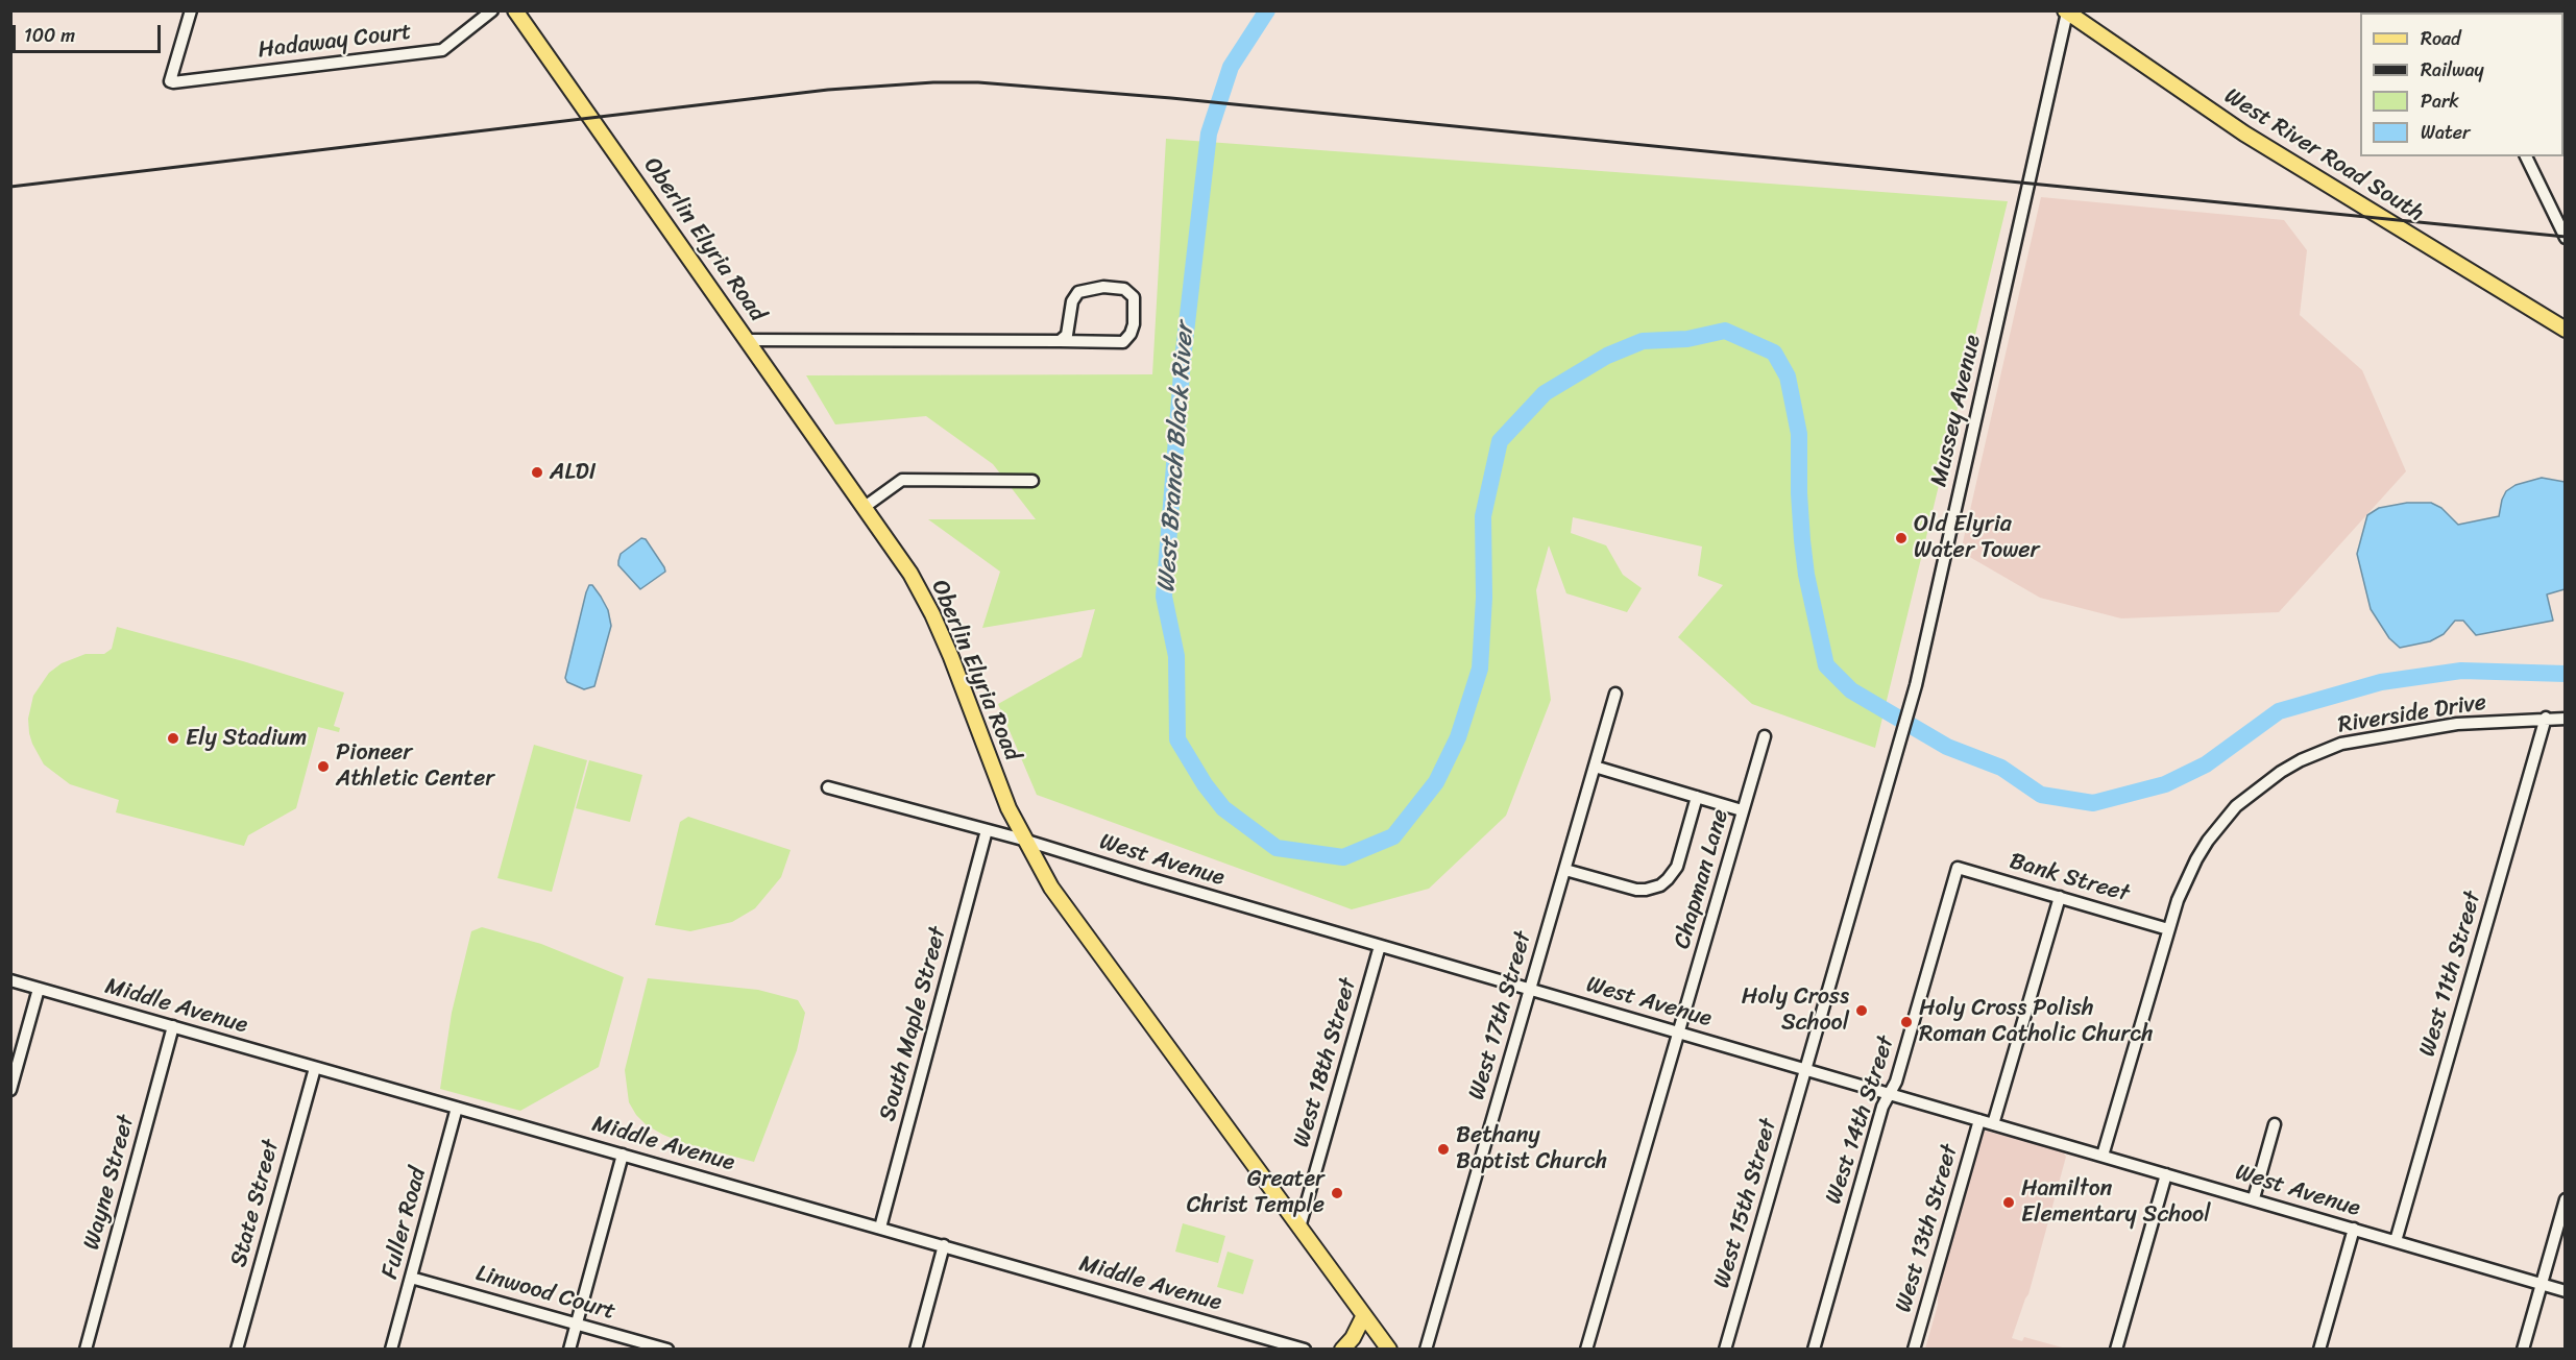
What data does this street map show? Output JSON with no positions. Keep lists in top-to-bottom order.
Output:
{
  "streets": {
    "main road": ["West River Road South", "Oberlin Elyria Road"],
    "street": [
      "Hadaway Court",
      "Mussey Avenue",
      "Riverside Drive",
      "West Avenue",
      "Bank Street",
      "Chapman Lane",
      "West 11th Street",
      "Middle Avenue",
      "West 17th Street",
      "South Maple Street",
      "West 18th Street",
      "West 14th Street",
      "Wayne Street",
      "State Street",
      "West 15th Street",
      "Fuller Road",
      "West 13th Street",
      "Linwood Court"
    ]
  },
  "crossings": [
    ["West River Road South", "Mussey Avenue"],
    ["Oberlin Elyria Road", "West Avenue"],
    ["Oberlin Elyria Road", "West 18th Street"],
    ["Mussey Avenue", "West Avenue"],
    ["Mussey Avenue", "West 15th Street"],
    ["Riverside Drive", "West Avenue"],
    ["Riverside Drive", "Bank Street"],
    ["Riverside Drive", "West 11th Street"],
    ["West Avenue", "Chapman Lane"],
    ["West Avenue", "West 11th Street"],
    ["West Avenue", "West 17th Street"],
    ["West Avenue", "South Maple Street"],
    ["West Avenue", "West 18th Street"],
    ["West Avenue", "West 14th Street"],
    ["West Avenue", "West 15th Street"],
    ["West Avenue", "West 13th Street"],
    ["Bank Street", "West 14th Street"],
    ["Middle Avenue", "South Maple Street"],
    ["Middle Avenue", "Wayne Street"],
    ["Middle Avenue", "State Street"],
    ["Middle Avenue", "Fuller Road"],
    ["Fuller Road", "Linwood Court"]
  ],
  "water": ["West Branch Black River"],
  "places": [
    "ALDI",
    "Old Elyria Water Tower",
    "Ely Stadium",
    "Pioneer Athletic Center",
    "Holy Cross School",
    "Holy Cross Polish Roman Catholic Church",
    "Bethany Baptist Church",
    "Greater Christ Temple",
    "Hamilton Elementary School"
  ],
  "legend": [
    "Road",
    "Railway",
    "Park",
    "Water"
  ],
  "scale_bar": "100 m"
}
